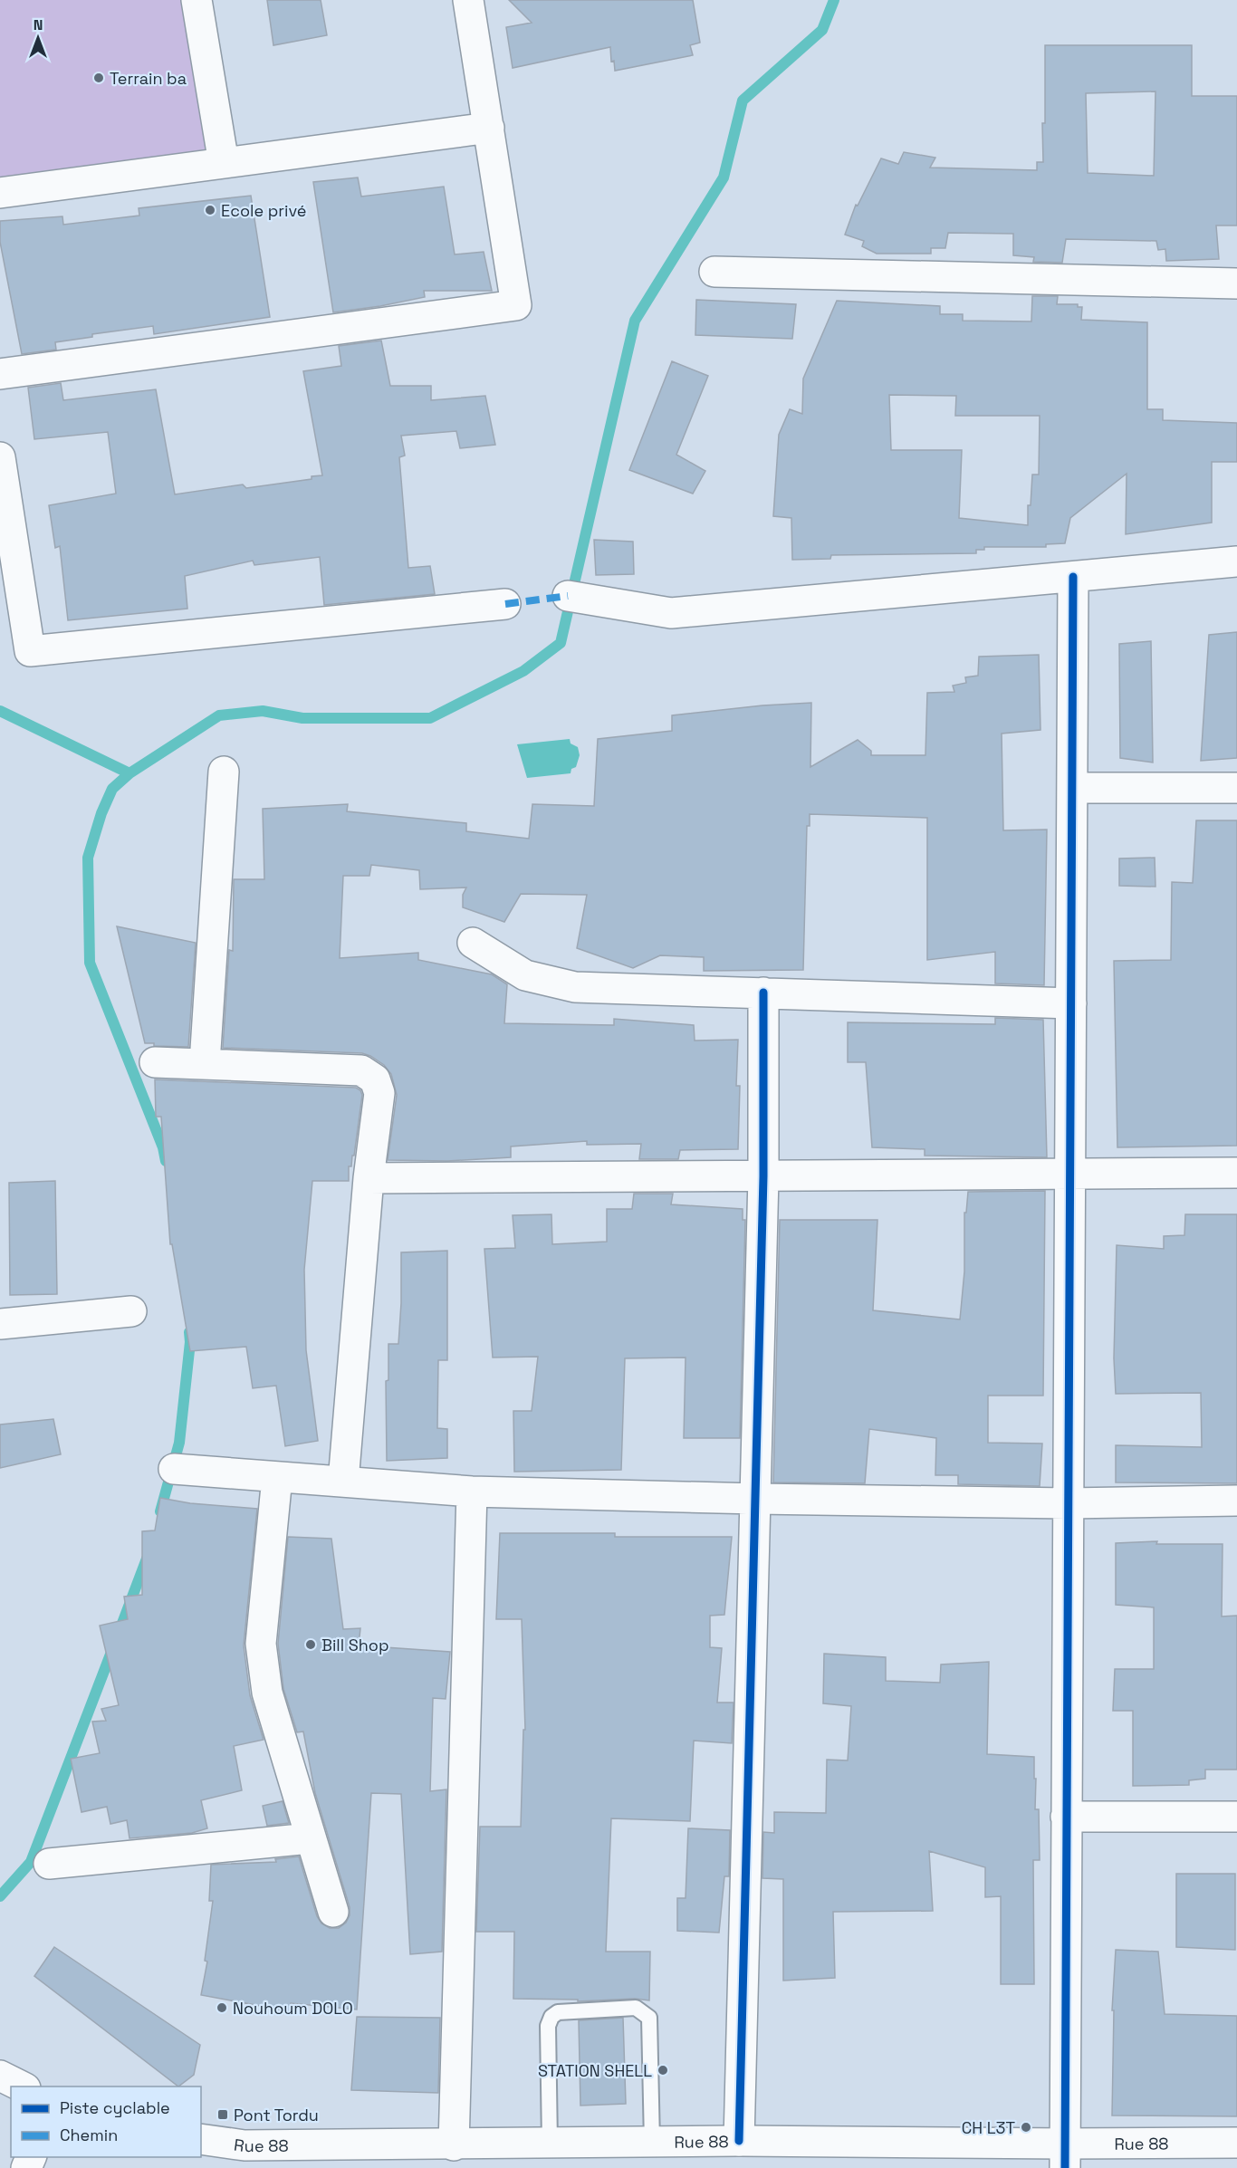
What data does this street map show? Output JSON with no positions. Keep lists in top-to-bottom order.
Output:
{
  "streets": {
    "street": ["Rue 88"]
  },
  "places": {
    "other": [
      "Terrain ba",
      "Ecole privé",
      "Bill Shop",
      "Nouhoum DOLO",
      "STATION SHELL",
      "CH L3T"
    ],
    "transit": ["Pont Tordu"]
  },
  "legend": ["Piste cyclable", "Chemin"],
  "north": "top"
}
